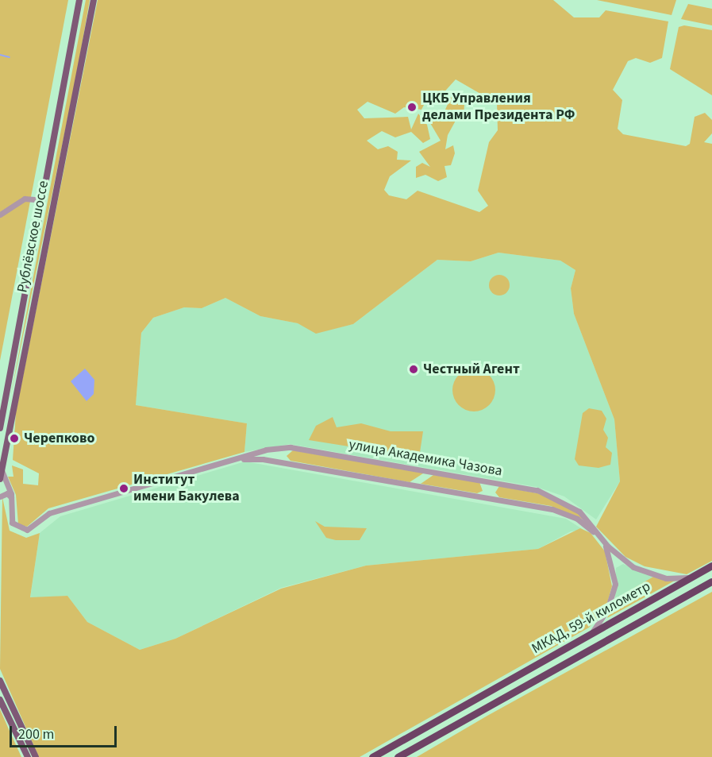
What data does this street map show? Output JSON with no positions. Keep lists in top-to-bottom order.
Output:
{
  "streets": {
    "highway": ["МКАД, 59-й километр"],
    "main road": ["Рублёвское шоссе"],
    "street": ["улица Академика Чазова"]
  },
  "crossings": [
    ["Рублёвское шоссе", "улица Академика Чазова"],
    ["улица Академика Чазова", "МКАД, 59-й километр"]
  ],
  "places": [
    "ЦКБ Управления делами Президента РФ",
    "Честный Агент",
    "Черепково",
    "Институт имени Бакулева"
  ],
  "scale_bar": "200 m"
}
